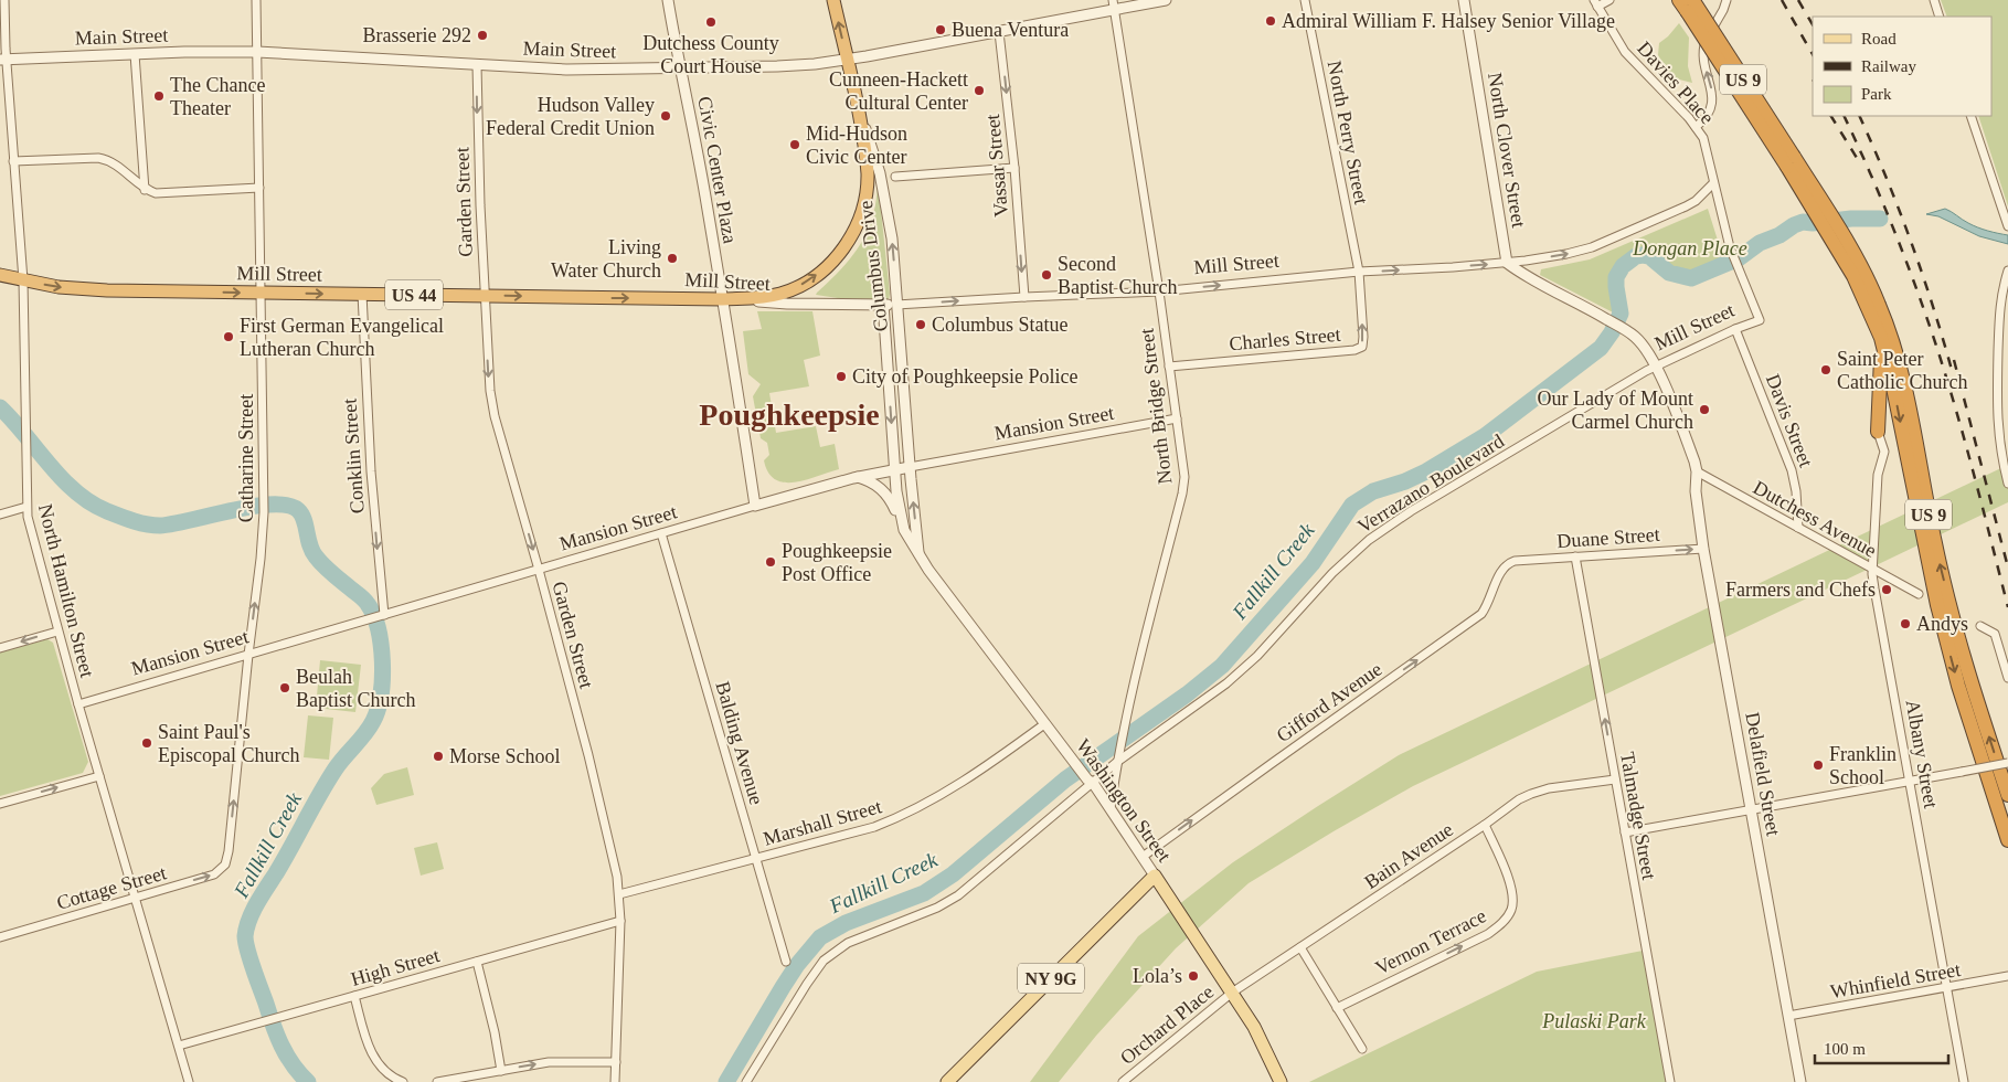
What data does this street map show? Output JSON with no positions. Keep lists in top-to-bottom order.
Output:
{
  "streets": {
    "highway": [
      "US 9",
      "Mill Street",
      "Columbus Drive",
      "US 44"
    ],
    "main road": ["Washington Street", "NY 9G"],
    "street": [
      "Main Street",
      "Davies Place",
      "North Perry Street",
      "North Clover Street",
      "Vassar Street",
      "Civic Center Plaza",
      "Garden Street",
      "Charles Street",
      "North Bridge Street",
      "Davis Street",
      "Mansion Street",
      "Conklin Street",
      "Catharine Street",
      "Verrazano Boulevard",
      "Dutchess Avenue",
      "Duane Street",
      "North Hamilton Street",
      "Gifford Avenue",
      "Balding Avenue",
      "Albany Street",
      "Delafield Street",
      "Talmadge Street",
      "Marshall Street",
      "Bain Avenue",
      "Cottage Street",
      "Vernon Terrace",
      "High Street",
      "Whinfield Street",
      "Orchard Place"
    ]
  },
  "crossings": [
    ["Main Street", "Vassar Street"],
    ["Main Street", "Civic Center Plaza"],
    ["Main Street", "Garden Street"],
    ["Main Street", "Columbus Drive"],
    ["Main Street", "North Bridge Street"],
    ["Main Street", "Catharine Street"],
    ["Main Street", "North Hamilton Street"],
    ["Davies Place", "Mill Street"],
    ["North Perry Street", "Mill Street"],
    ["North Perry Street", "Charles Street"],
    ["North Clover Street", "Mill Street"],
    ["Vassar Street", "Mill Street"],
    ["Civic Center Plaza", "Mill Street"],
    ["Civic Center Plaza", "Mansion Street"],
    ["Garden Street", "Mill Street"],
    ["Garden Street", "Mansion Street"],
    ["Garden Street", "Marshall Street"],
    ["Garden Street", "High Street"],
    ["Mill Street", "Columbus Drive"],
    ["Mill Street", "US 44"],
    ["Mill Street", "Charles Street"],
    ["Mill Street", "North Bridge Street"],
    ["Mill Street", "Davis Street"],
    ["Mill Street", "Conklin Street"],
    ["Mill Street", "Catharine Street"],
    ["Mill Street", "Verrazano Boulevard"],
    ["Mill Street", "North Hamilton Street"],
    ["Mill Street", "Delafield Street"],
    ["Columbus Drive", "US 44"],
    ["Columbus Drive", "Mansion Street"],
    ["Columbus Drive", "Washington Street"],
    ["Charles Street", "North Bridge Street"],
    ["North Bridge Street", "Mansion Street"],
    ["North Bridge Street", "Verrazano Boulevard"],
    ["North Bridge Street", "Washington Street"],
    ["Davis Street", "Dutchess Avenue"],
    ["Mansion Street", "Conklin Street"],
    ["Mansion Street", "Catharine Street"],
    ["Mansion Street", "North Hamilton Street"],
    ["Mansion Street", "Balding Avenue"],
    ["Mansion Street", "Washington Street"],
    ["Catharine Street", "Cottage Street"],
    ["Verrazano Boulevard", "Delafield Street"],
    ["Verrazano Boulevard", "Washington Street"],
    ["Dutchess Avenue", "Albany Street"],
    ["Dutchess Avenue", "Delafield Street"],
    ["Duane Street", "Gifford Avenue"],
    ["Duane Street", "Delafield Street"],
    ["Duane Street", "Talmadge Street"],
    ["North Hamilton Street", "Cottage Street"],
    ["North Hamilton Street", "High Street"],
    ["Gifford Avenue", "Washington Street"],
    ["Balding Avenue", "Marshall Street"],
    ["Albany Street", "Whinfield Street"],
    ["Delafield Street", "Whinfield Street"],
    ["Washington Street", "Marshall Street"],
    ["Washington Street", "Bain Avenue"],
    ["Washington Street", "NY 9G"],
    ["Washington Street", "Orchard Place"],
    ["Talmadge Street", "Bain Avenue"],
    ["Bain Avenue", "Vernon Terrace"],
    ["Bain Avenue", "Orchard Place"]
  ],
  "one_way": [
    "Vassar Street",
    "Garden Street",
    "Mill Street",
    "Conklin Street",
    "Catharine Street",
    "Duane Street",
    "Gifford Avenue",
    "Talmadge Street",
    "Cottage Street",
    "Vernon Terrace"
  ],
  "districts": ["Poughkeepsie"],
  "water": ["Fallkill Creek"],
  "parks": ["Dongan Place", "Pulaski Park"],
  "places": [
    "Admiral William F. Halsey Senior Village",
    "Dutchess County Court House",
    "Buena Ventura",
    "Brasserie 292",
    "Cunneen-Hackett Cultural Center",
    "The Chance Theater",
    "Hudson Valley Federal Credit Union",
    "Mid-Hudson Civic Center",
    "Living Water Church",
    "Second Baptist Church",
    "Columbus Statue",
    "First German Evangelical Lutheran Church",
    "Saint Peter Catholic Church",
    "City of Poughkeepsie Police",
    "Our Lady of Mount Carmel Church",
    "Poughkeepsie Post Office",
    "Farmers and Chefs",
    "Andys",
    "Beulah Baptist Church",
    "Saint Paul's Episcopal Church",
    "Morse School",
    "Franklin School",
    "Lola’s"
  ],
  "legend": ["Road", "Railway", "Park"],
  "scale_bar": "100 m"
}
